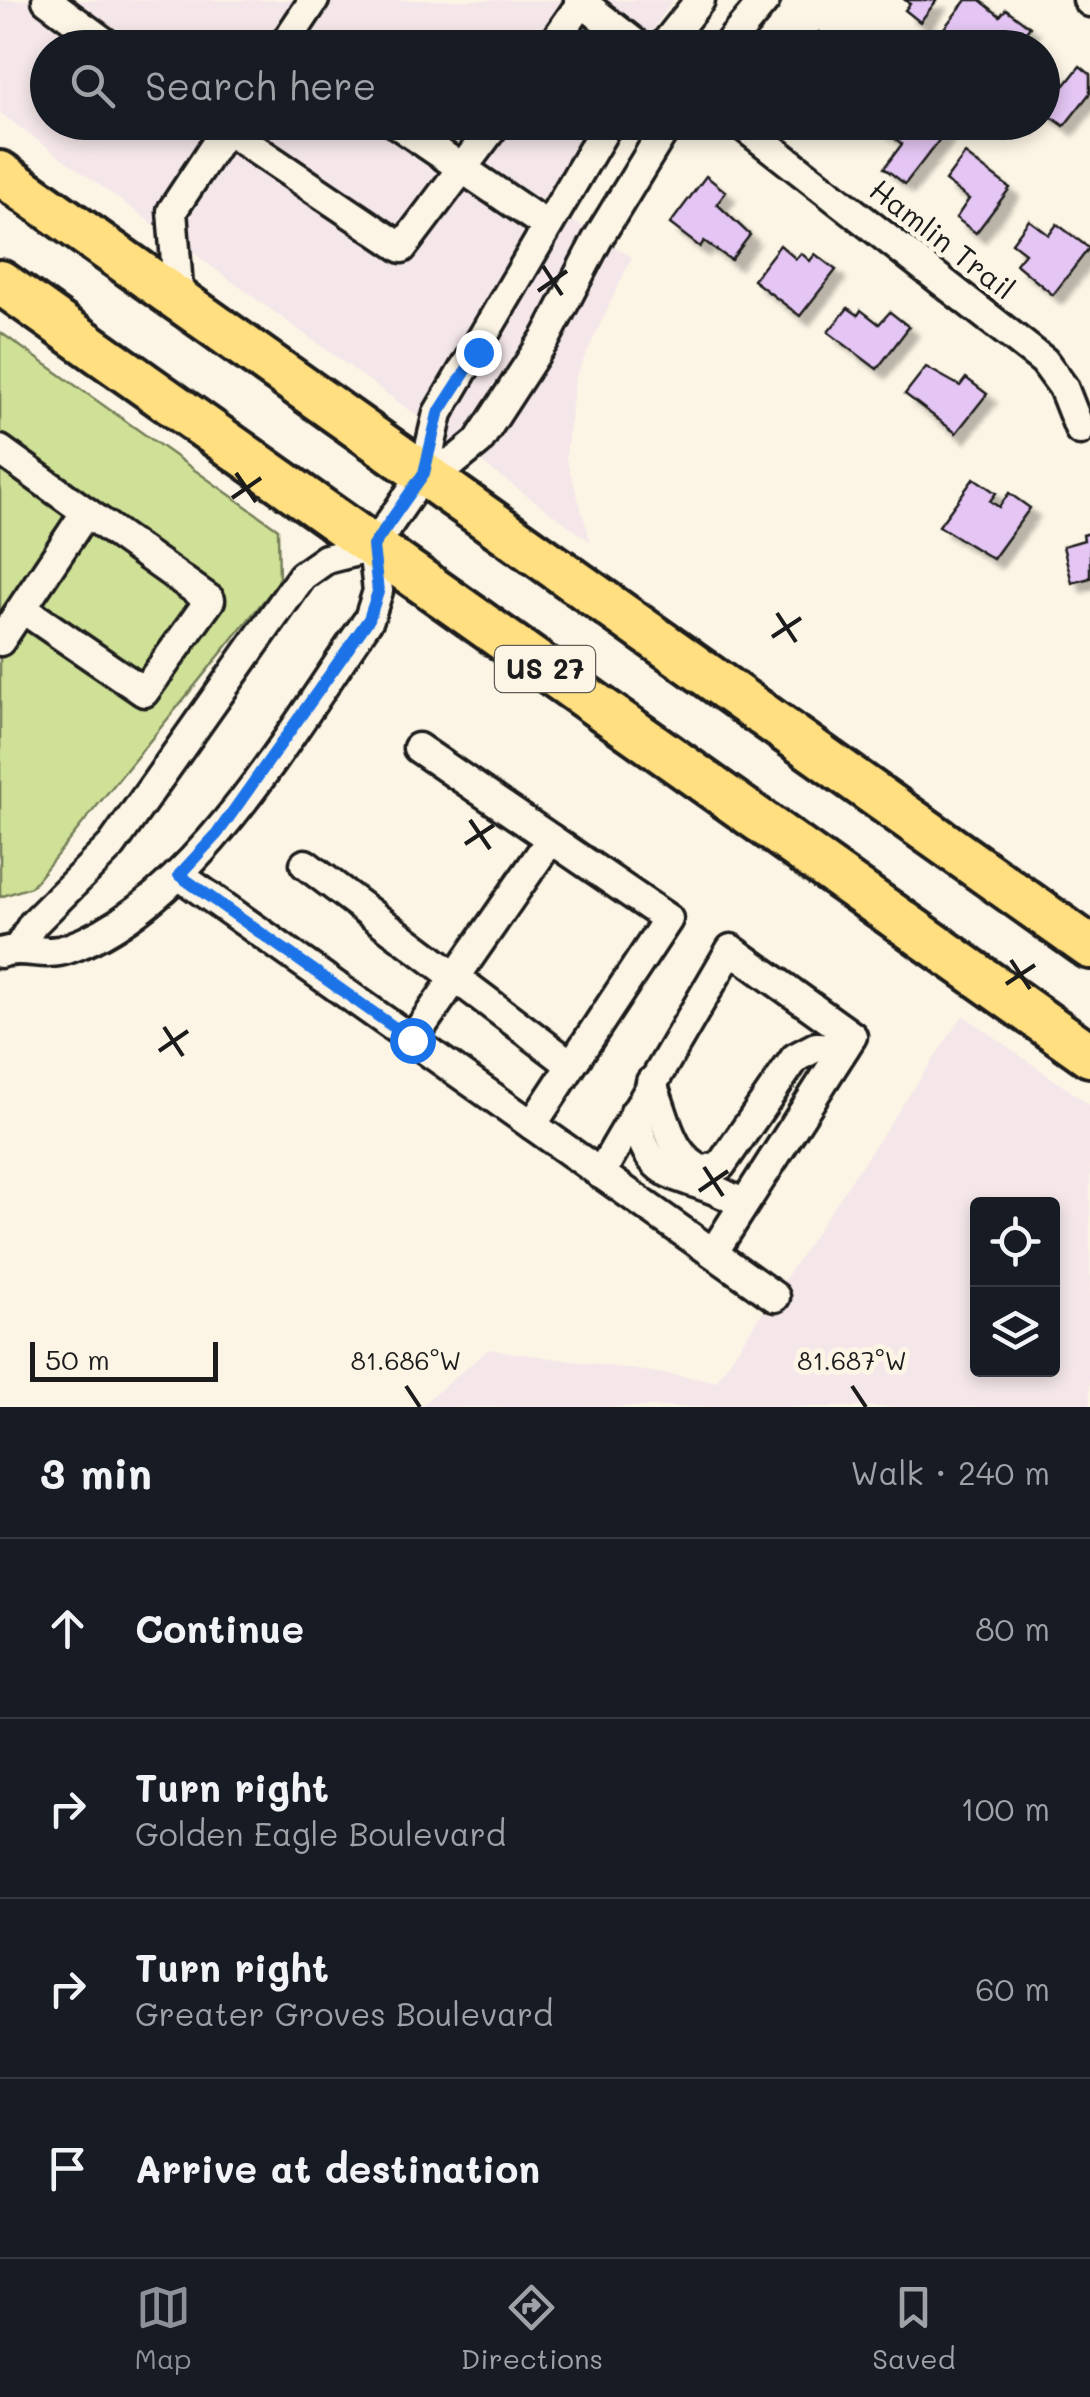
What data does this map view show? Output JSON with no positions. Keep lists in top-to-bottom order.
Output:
{
  "streets": {
    "highway": ["US 27"],
    "street": ["Hamlin Trail"]
  },
  "scale_bar": "50 m",
  "page": {
    "search": "Search here",
    "scale": "50 m",
    "heading": ["3 min", "Walk · 240 m"],
    "list": [
      ["Continue", "80 m"],
      ["Turn right", "Golden Eagle Boulevard", "100 m"],
      ["Turn right", "Greater Groves Boulevard", "60 m"],
      "Arrive at destination"
    ],
    "nav": ["Map", "Directions", "Saved"]
  },
  "coordinates": ["81.686°W", "81.687°W"]
}
